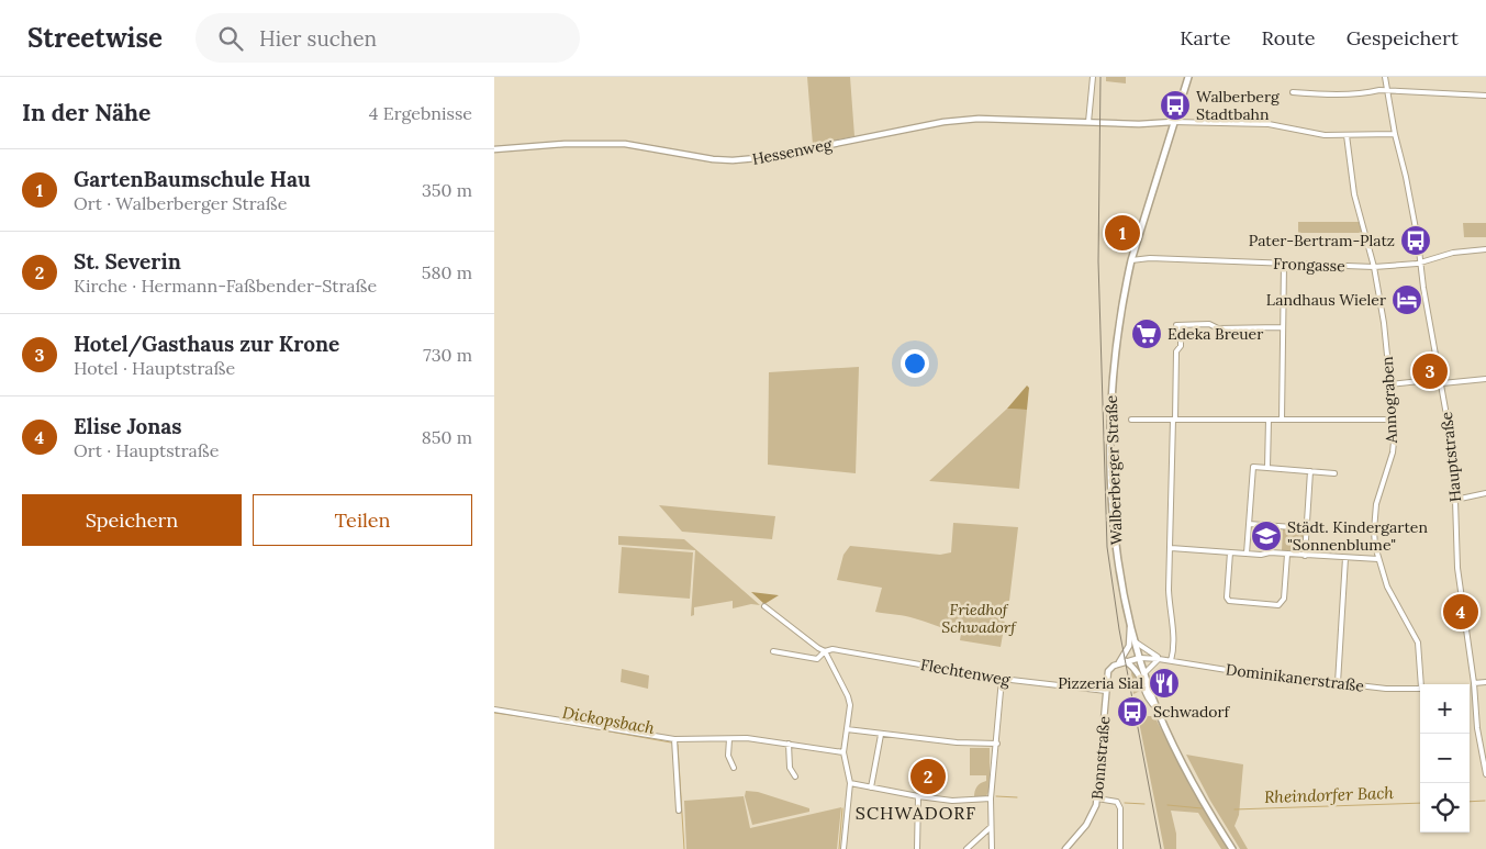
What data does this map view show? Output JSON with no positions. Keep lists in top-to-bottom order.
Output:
{
  "streets": {
    "main road": ["Walberberger Straße"],
    "street": [
      "Hessenweg",
      "Frongasse",
      "Annograben",
      "Hauptstraße",
      "Flechtenweg",
      "Dominikanerstraße",
      "Bonnstraße"
    ]
  },
  "crossings": [
    ["Hessenweg", "Walberberger Straße"],
    ["Frongasse", "Annograben"],
    ["Frongasse", "Hauptstraße"],
    ["Frongasse", "Walberberger Straße"],
    ["Walberberger Straße", "Dominikanerstraße"],
    ["Walberberger Straße", "Bonnstraße"],
    ["Flechtenweg", "Bonnstraße"]
  ],
  "districts": ["SCHWADORF"],
  "water": ["Dickopsbach", "Rheindorfer Bach"],
  "parks": ["Friedhof Schwadorf"],
  "places": {
    "bus stop": ["Walberberg Stadtbahn", "Pater-Bertram-Platz", "Schwadorf"],
    "hotel": ["Landhaus Wieler"],
    "supermarket": ["Edeka Breuer"],
    "school or university": ["Städt. Kindergarten \"Sonnenblume\""],
    "restaurant": ["Pizzeria Sial"]
  },
  "page": {
    "header": "Streetwise",
    "search": "Hier suchen",
    "nav": ["Karte", "Route", "Gespeichert"],
    "heading": ["In der Nähe", "4 Ergebnisse"],
    "list": [
      {
        "mark": "1",
        "name": "GartenBaumschule Hau",
        "note": "Ort · Walberberger Straße",
        "value": "350 m"
      },
      {
        "mark": "2",
        "name": "St. Severin",
        "note": "Kirche · Hermann-Faßbender-Straße",
        "value": "580 m"
      },
      {
        "mark": "3",
        "name": "Hotel/Gasthaus zur Krone",
        "note": "Hotel · Hauptstraße",
        "value": "730 m"
      },
      {
        "mark": "4",
        "name": "Elise Jonas",
        "note": "Ort · Hauptstraße",
        "value": "850 m"
      }
    ],
    "pins": [
      "1",
      "3",
      "4",
      "2"
    ],
    "buttons": ["Speichern", "Teilen"],
    "map_buttons": ["+", "−"]
  }
}
